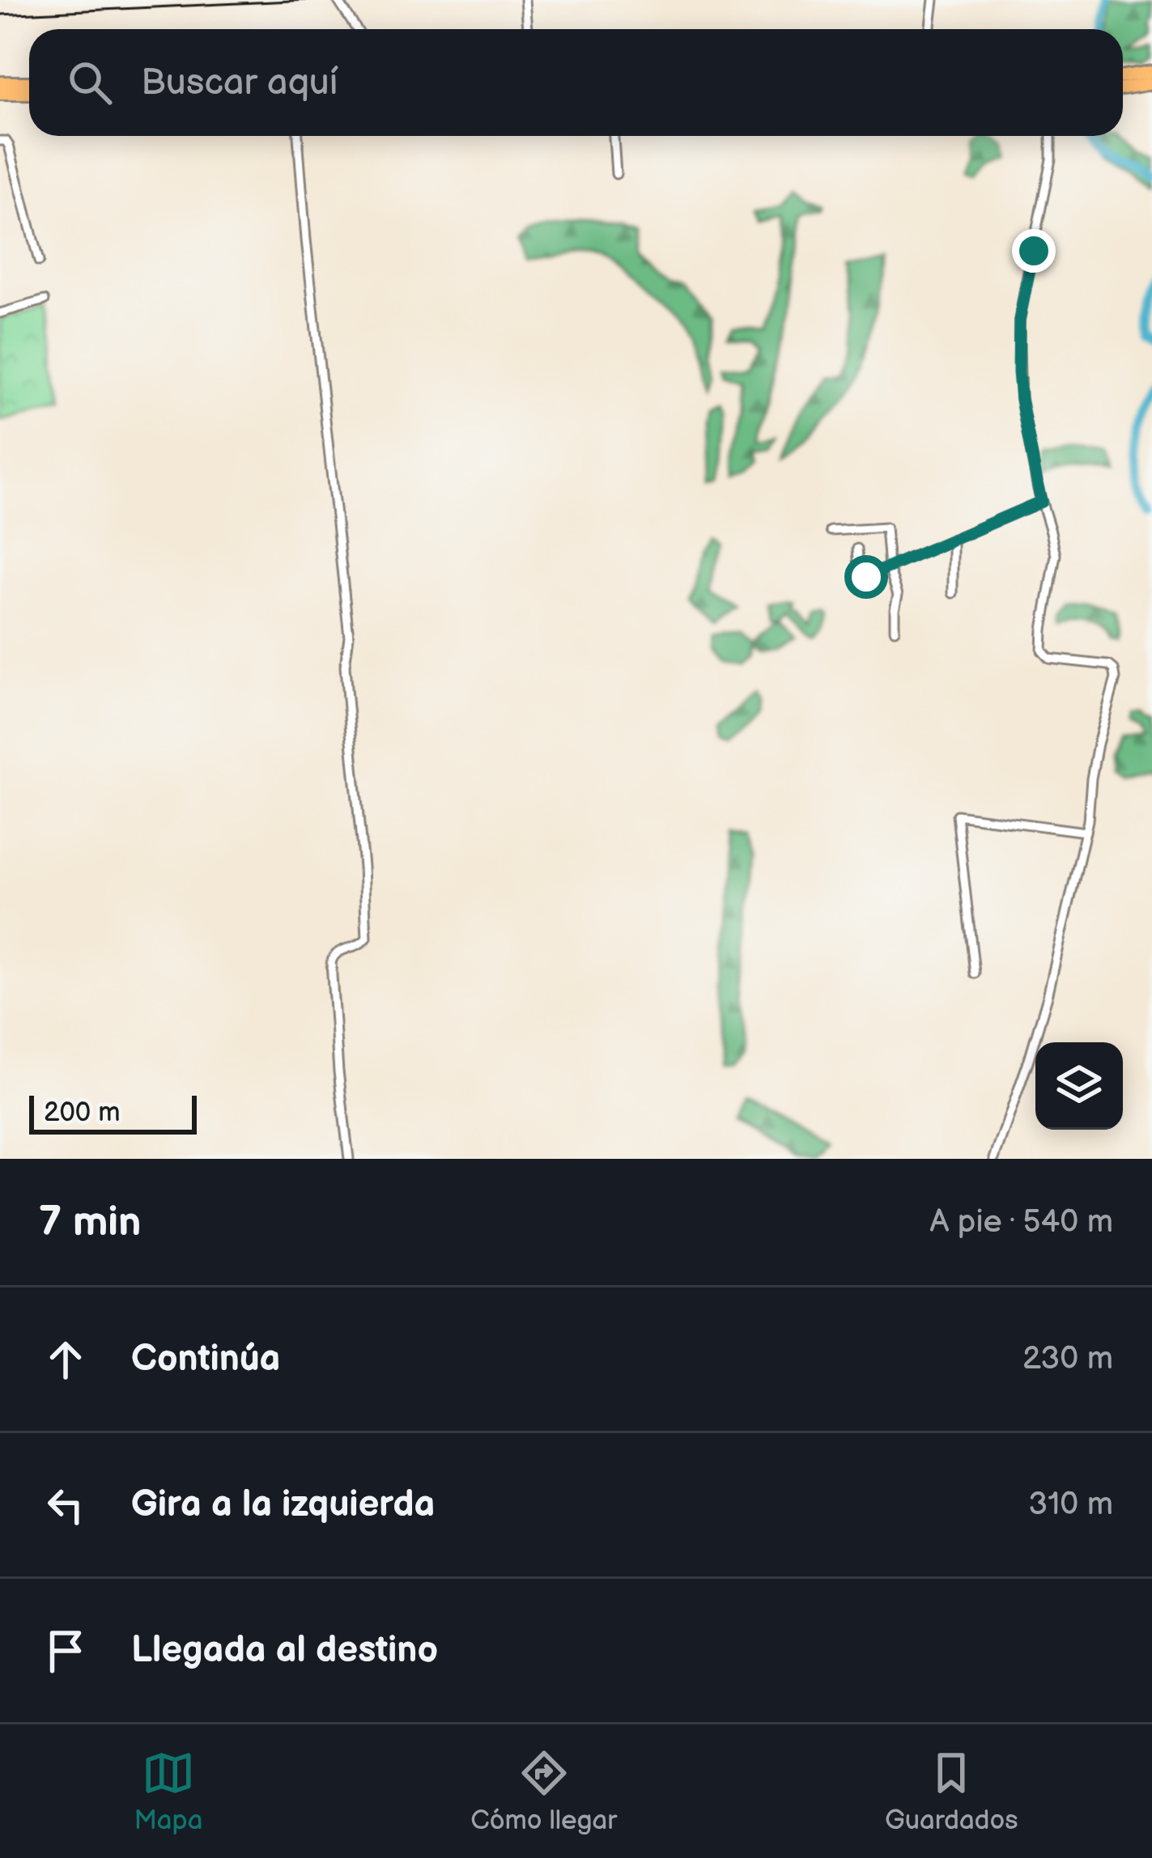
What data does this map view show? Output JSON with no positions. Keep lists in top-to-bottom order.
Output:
{
  "scale_bar": "200 m",
  "page": {
    "search": "Buscar aquí",
    "scale": "200 m",
    "heading": ["7 min", "A pie · 540 m"],
    "list": [
      ["Continúa", "230 m"],
      ["Gira a la izquierda", "310 m"],
      "Llegada al destino"
    ],
    "nav": ["Mapa", "Cómo llegar", "Guardados"]
  }
}
